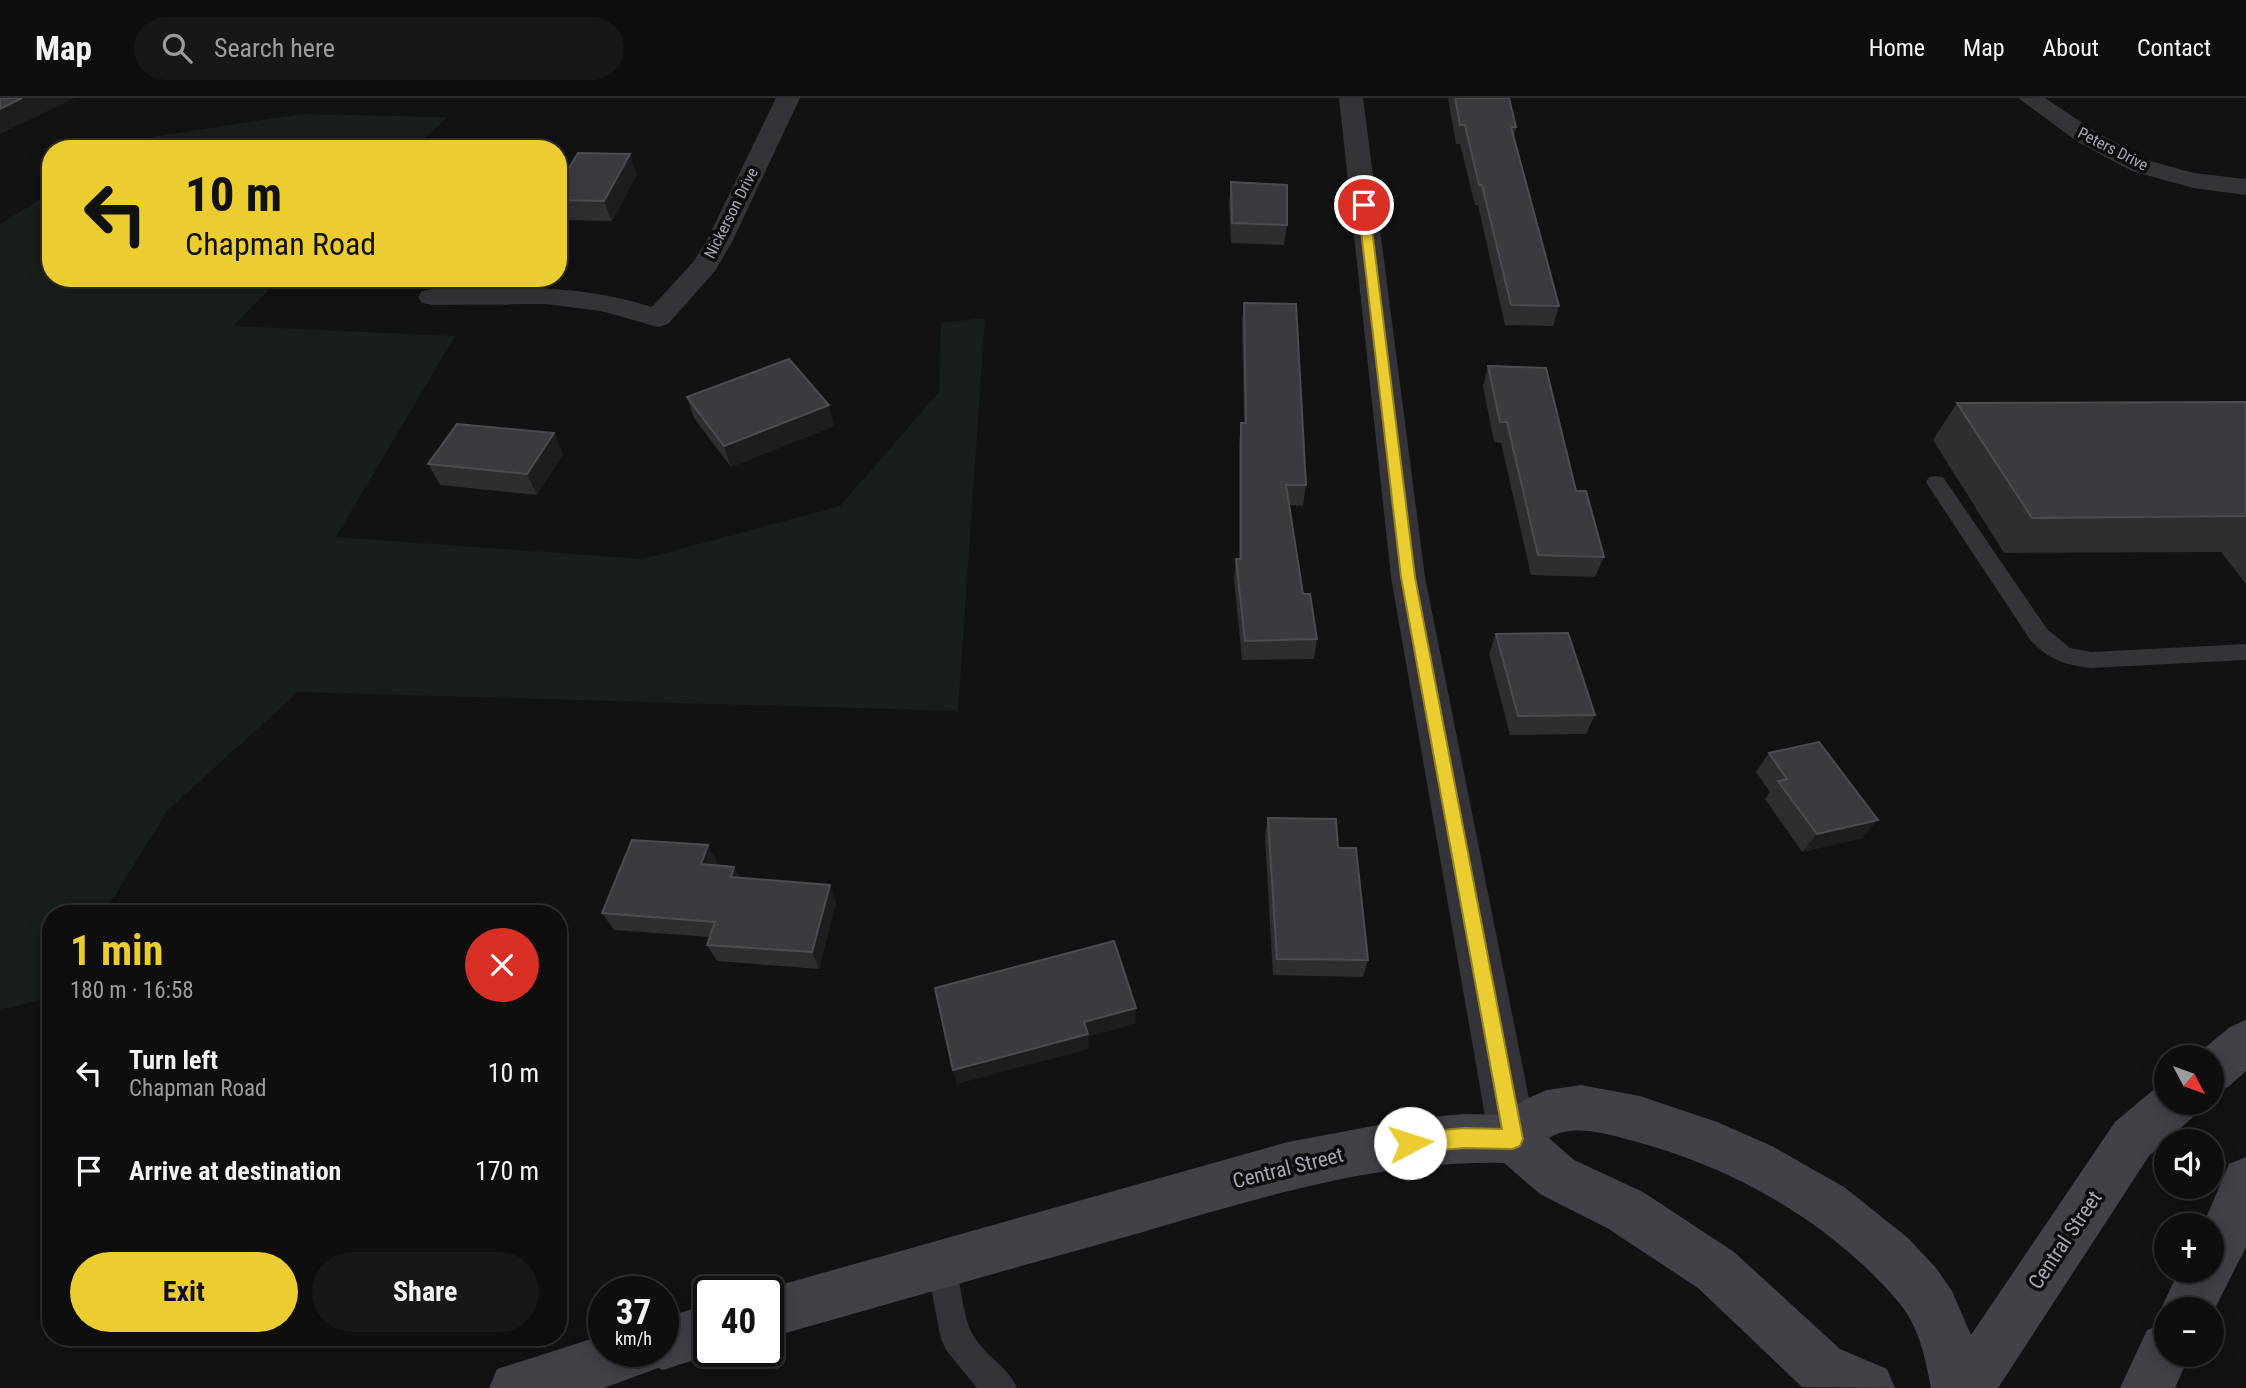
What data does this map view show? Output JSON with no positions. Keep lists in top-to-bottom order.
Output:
{
  "streets": {
    "street": ["Peters Drive", "Nickerson Drive", "Central Street"]
  },
  "north": "bottom right",
  "page": {
    "header": "Map",
    "search": "Search here",
    "nav": [
      "Home",
      "Map",
      "About",
      "Contact"
    ],
    "turn": ["10 m", "Chapman Road"],
    "heading": ["1 min", "180 m · 16:58"],
    "list": [
      {
        "name": "Turn left",
        "note": "Chapman Road",
        "value": "10 m"
      },
      {
        "name": "Arrive at destination",
        "value": "170 m"
      }
    ],
    "map_buttons": ["+", "−"],
    "buttons": ["Exit", "Share"],
    "speed": "37 km/h",
    "limit": "40"
  }
}
